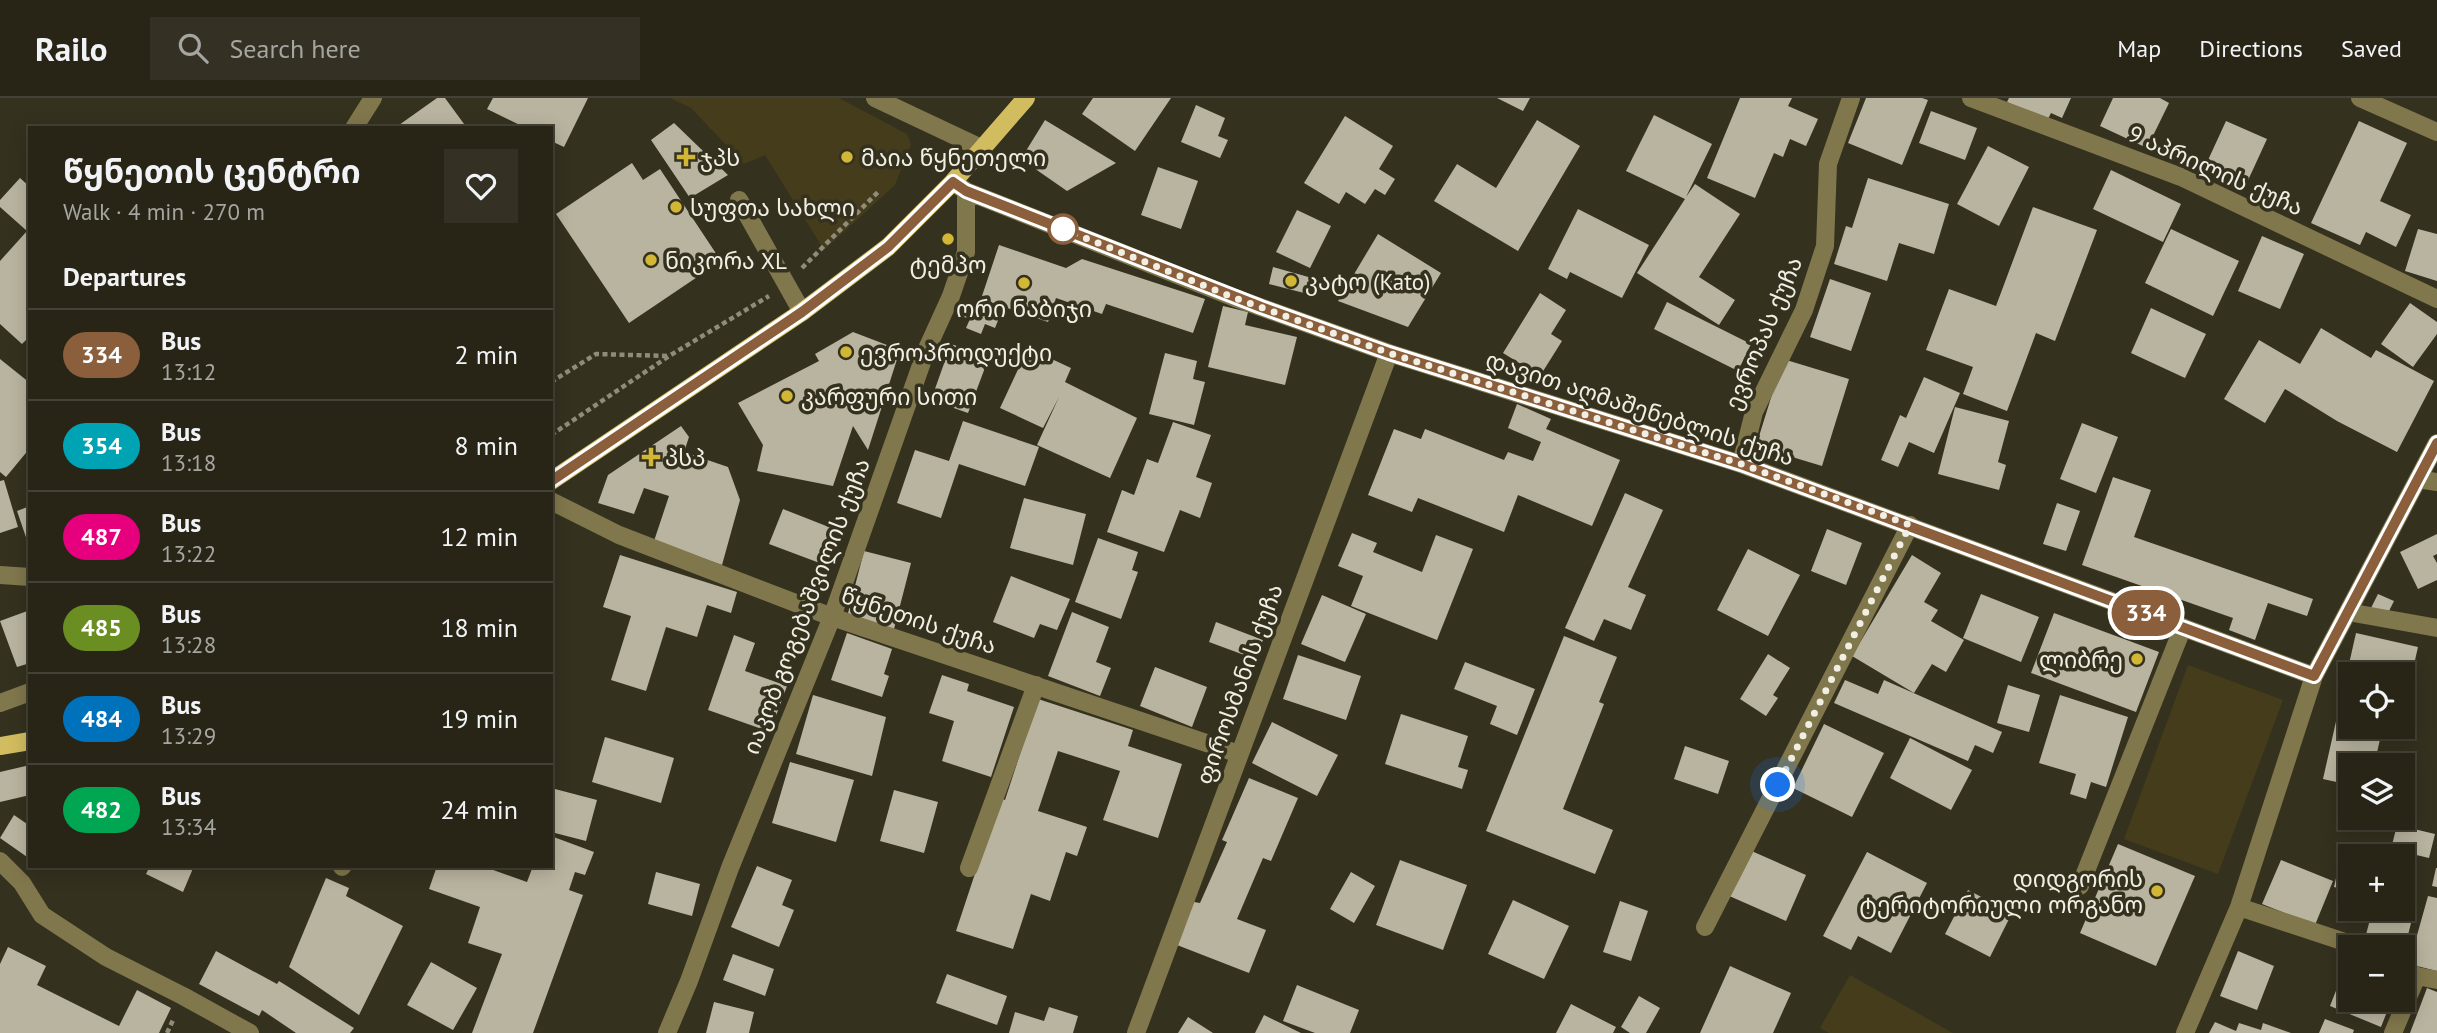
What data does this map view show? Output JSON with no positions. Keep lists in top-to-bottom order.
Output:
{
  "streets": {
    "street": [
      "9 აპრილის ქუჩა",
      "ევროპას ქუჩა",
      "დავით აღმაშენებლის ქუჩა",
      "იაკობ გოგებაშვილის ქუჩა",
      "წყნეთის ქუჩა",
      "ფიროსმანის ქუჩა"
    ]
  },
  "crossings": [
    ["ევროპას ქუჩა", "დავით აღმაშენებლის ქუჩა"],
    ["დავით აღმაშენებლის ქუჩა", "იაკობ გოგებაშვილის ქუჩა"],
    ["დავით აღმაშენებლის ქუჩა", "ფიროსმანის ქუჩა"],
    ["იაკობ გოგებაშვილის ქუჩა", "წყნეთის ქუჩა"],
    ["წყნეთის ქუჩა", "ფიროსმანის ქუჩა"]
  ],
  "places": {
    "health": ["ჯპს", "პსპ"],
    "other": [
      "მაია წყნეთელი",
      "სუფთა სახლი",
      "ტემპო",
      "ნიკორა XL",
      "კატო (Kato)",
      "ორი ნაბიჯი",
      "ევროპროდუქტი",
      "კარფური სითი",
      "ლიბრე",
      "დიდგორის ტერიტორიული ორგანო"
    ]
  },
  "lines": ["bus line 334"],
  "page": {
    "header": "Railo",
    "search": "Search here",
    "nav": ["Map", "Directions", "Saved"],
    "on_map": "334",
    "heading": [
      ["წყნეთის ცენტრი", "Walk · 4 min · 270 m"],
      "Departures"
    ],
    "list": [
      {
        "mark": "334",
        "name": "Bus",
        "note": "13:12",
        "value": "2 min"
      },
      {
        "mark": "354",
        "name": "Bus",
        "note": "13:18",
        "value": "8 min"
      },
      {
        "mark": "487",
        "name": "Bus",
        "note": "13:22",
        "value": "12 min"
      },
      {
        "mark": "485",
        "name": "Bus",
        "note": "13:28",
        "value": "18 min"
      },
      {
        "mark": "484",
        "name": "Bus",
        "note": "13:29",
        "value": "19 min"
      },
      {
        "mark": "482",
        "name": "Bus",
        "note": "13:34",
        "value": "24 min"
      }
    ],
    "map_buttons": ["+", "−"]
  }
}
